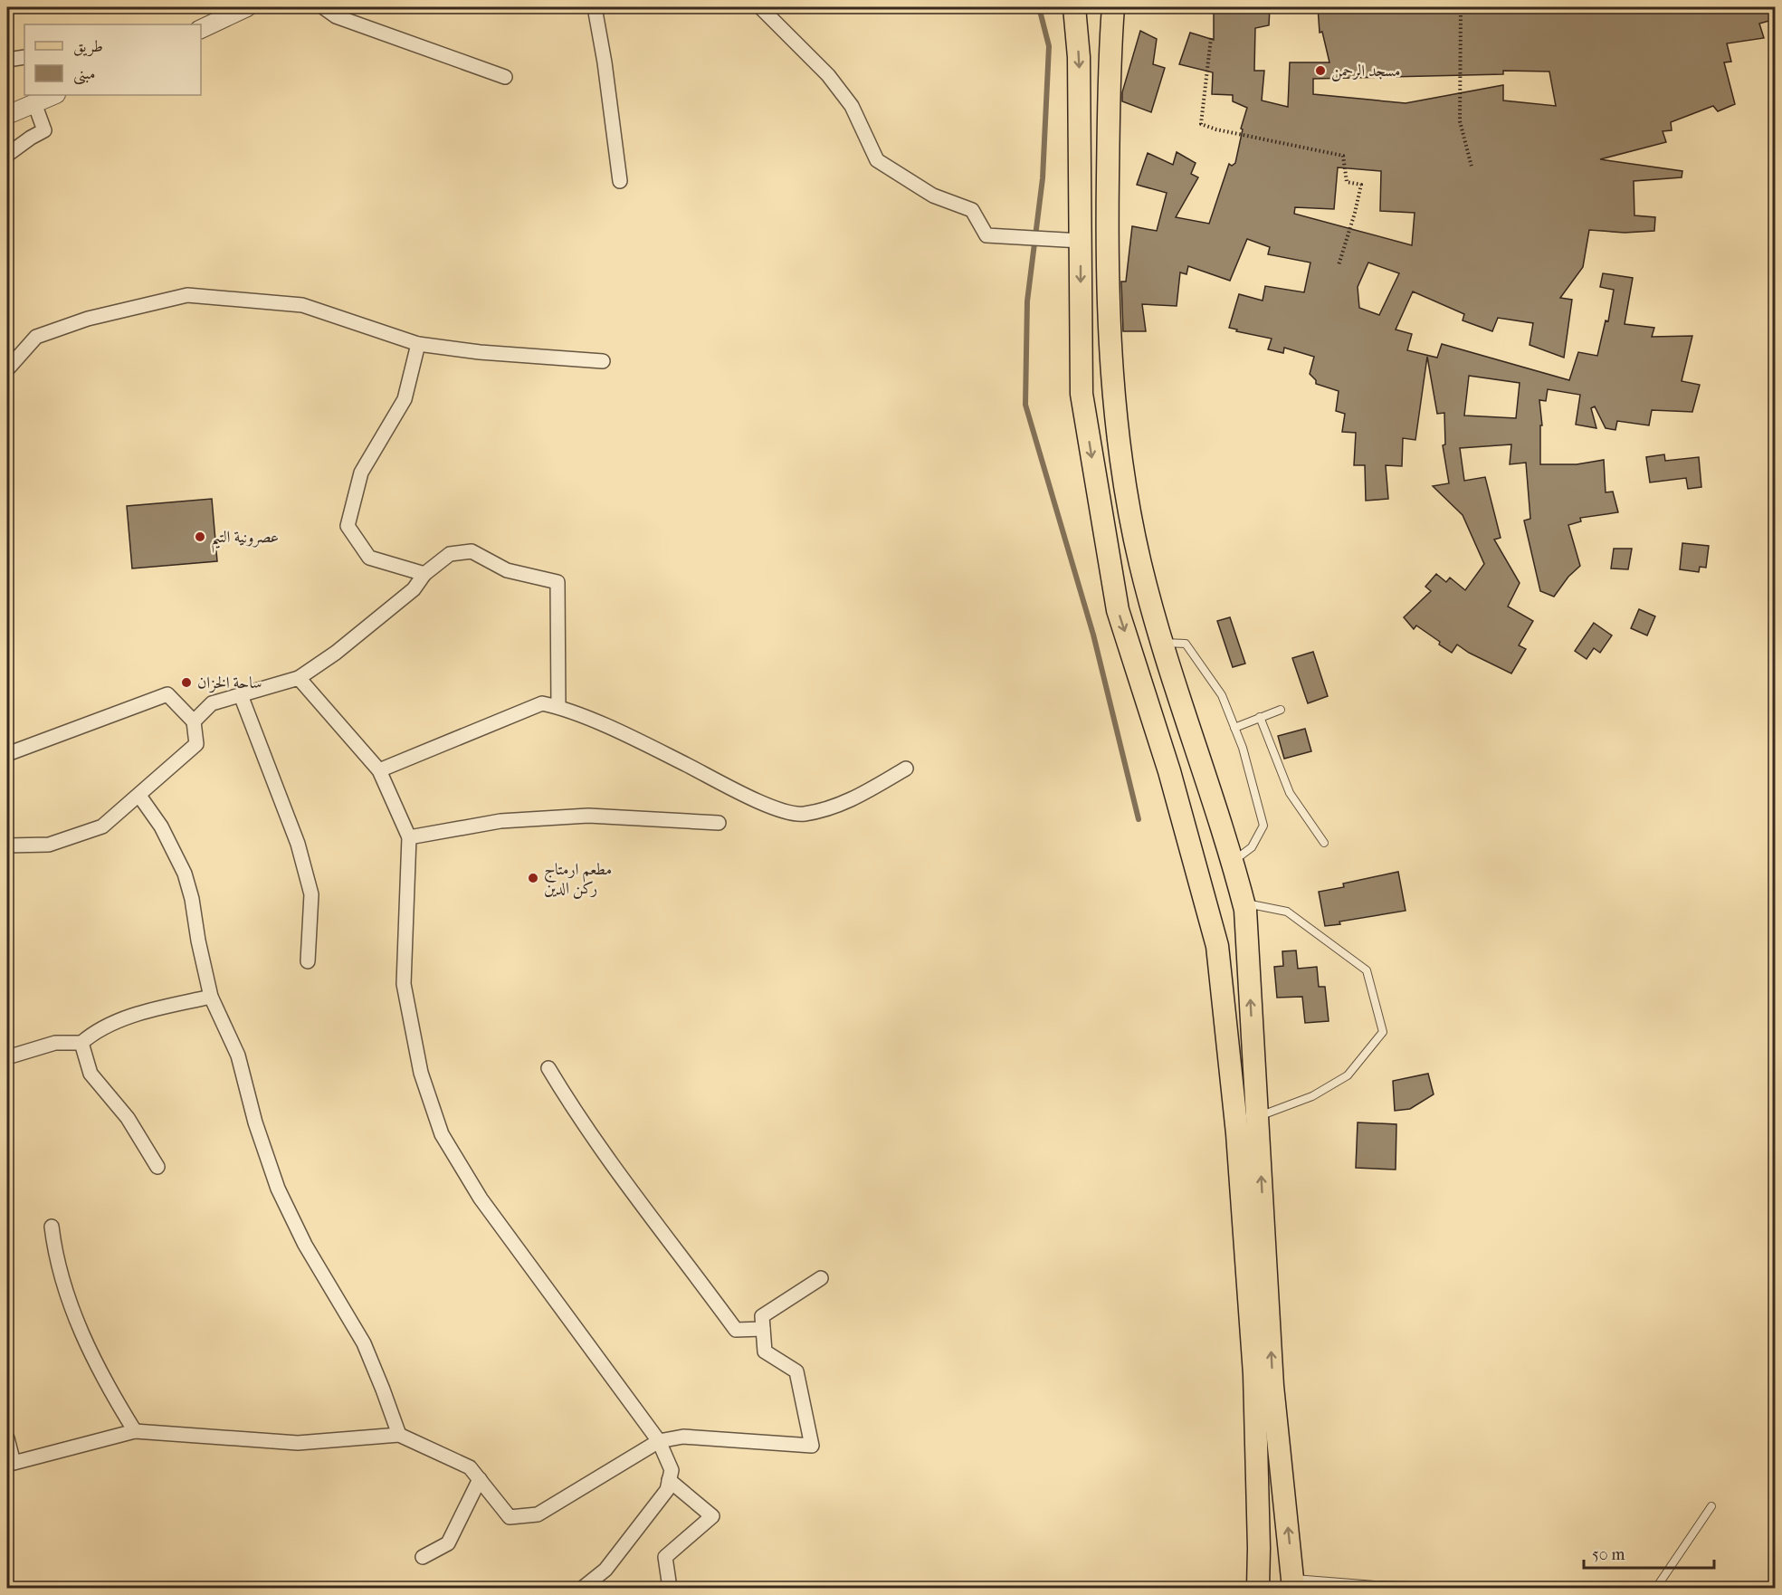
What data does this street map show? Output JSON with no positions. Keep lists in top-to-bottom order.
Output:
{
  "places": [
    "مسجد الرحمن",
    "عصرونية التيم",
    "ساحة الخزان",
    "مطعم ارمتاج ركن الدين"
  ],
  "legend": ["طريق", "مبنى"],
  "scale_bar": "50 m"
}
